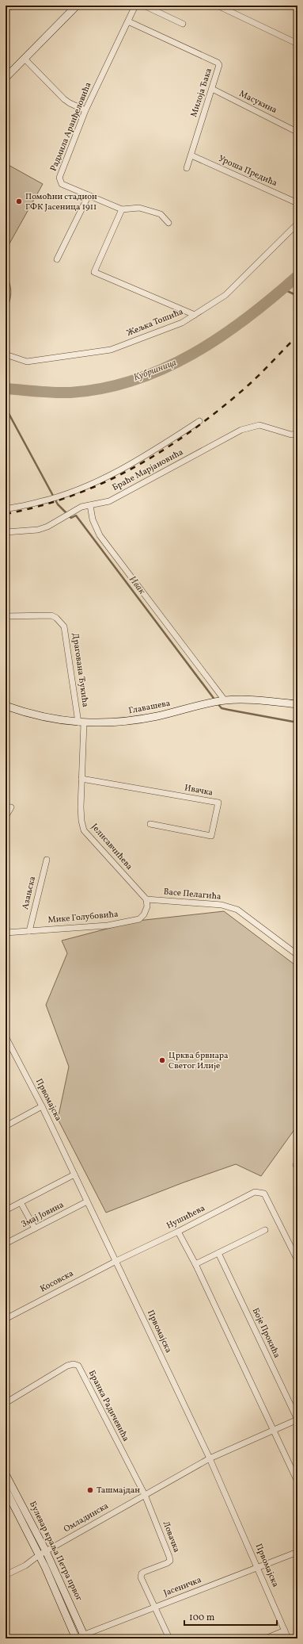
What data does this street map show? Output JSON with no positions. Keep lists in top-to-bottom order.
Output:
{
  "streets": {
    "main road": ["Главашева", "Булевар краља Петра првог"],
    "street": [
      "Милоја Ђака",
      "Масукина",
      "Радмила Аранђеловића",
      "Уроша Предића",
      "Жељка Тошића",
      "Браће Марјановића",
      "Драгована Ђукића",
      "Ивачка",
      "Јелисавчићева",
      "Азањска",
      "Васе Пелагића",
      "Мике Голубовића",
      "Првомајска",
      "Змај Јовина",
      "Нушићева",
      "Косовска",
      "Боје Прокића",
      "Бранка Радичевића",
      "Омладинска",
      "Ловачка",
      "Јасеничка"
    ]
  },
  "crossings": [
    ["Милоја Ђака", "Масукина"],
    ["Милоја Ђака", "Радмила Аранђеловића"],
    ["Милоја Ђака", "Уроша Предића"],
    ["Драгована Ђукића", "Главашева"],
    ["Драгована Ђукића", "Јелисавчићева"],
    ["Главашева", "Јелисавчићева"],
    ["Ивачка", "Јелисавчићева"],
    ["Јелисавчићева", "Васе Пелагића"],
    ["Јелисавчићева", "Мике Голубовића"],
    ["Азањска", "Мике Голубовића"],
    ["Васе Пелагића", "Мике Голубовића"],
    ["Првомајска", "Змај Јовина"],
    ["Првомајска", "Нушићева"],
    ["Првомајска", "Косовска"],
    ["Првомајска", "Боје Прокића"],
    ["Првомајска", "Омладинска"],
    ["Првомајска", "Јасеничка"],
    ["Нушићева", "Косовска"],
    ["Боје Прокића", "Омладинска"],
    ["Бранка Радичевића", "Омладинска"],
    ["Бранка Радичевића", "Ловачка"],
    ["Омладинска", "Ловачка"],
    ["Омладинска", "Булевар краља Петра првог"],
    ["Ловачка", "Јасеничка"],
    ["Булевар краља Петра првог", "Јасеничка"]
  ],
  "water": ["Кубршница", "Ивак"],
  "places": ["Помоћни стадион ГФК Јасеница 1911", "Црква брвнара Светог Илије", "Ташмајдан"],
  "scale_bar": "100 m"
}
